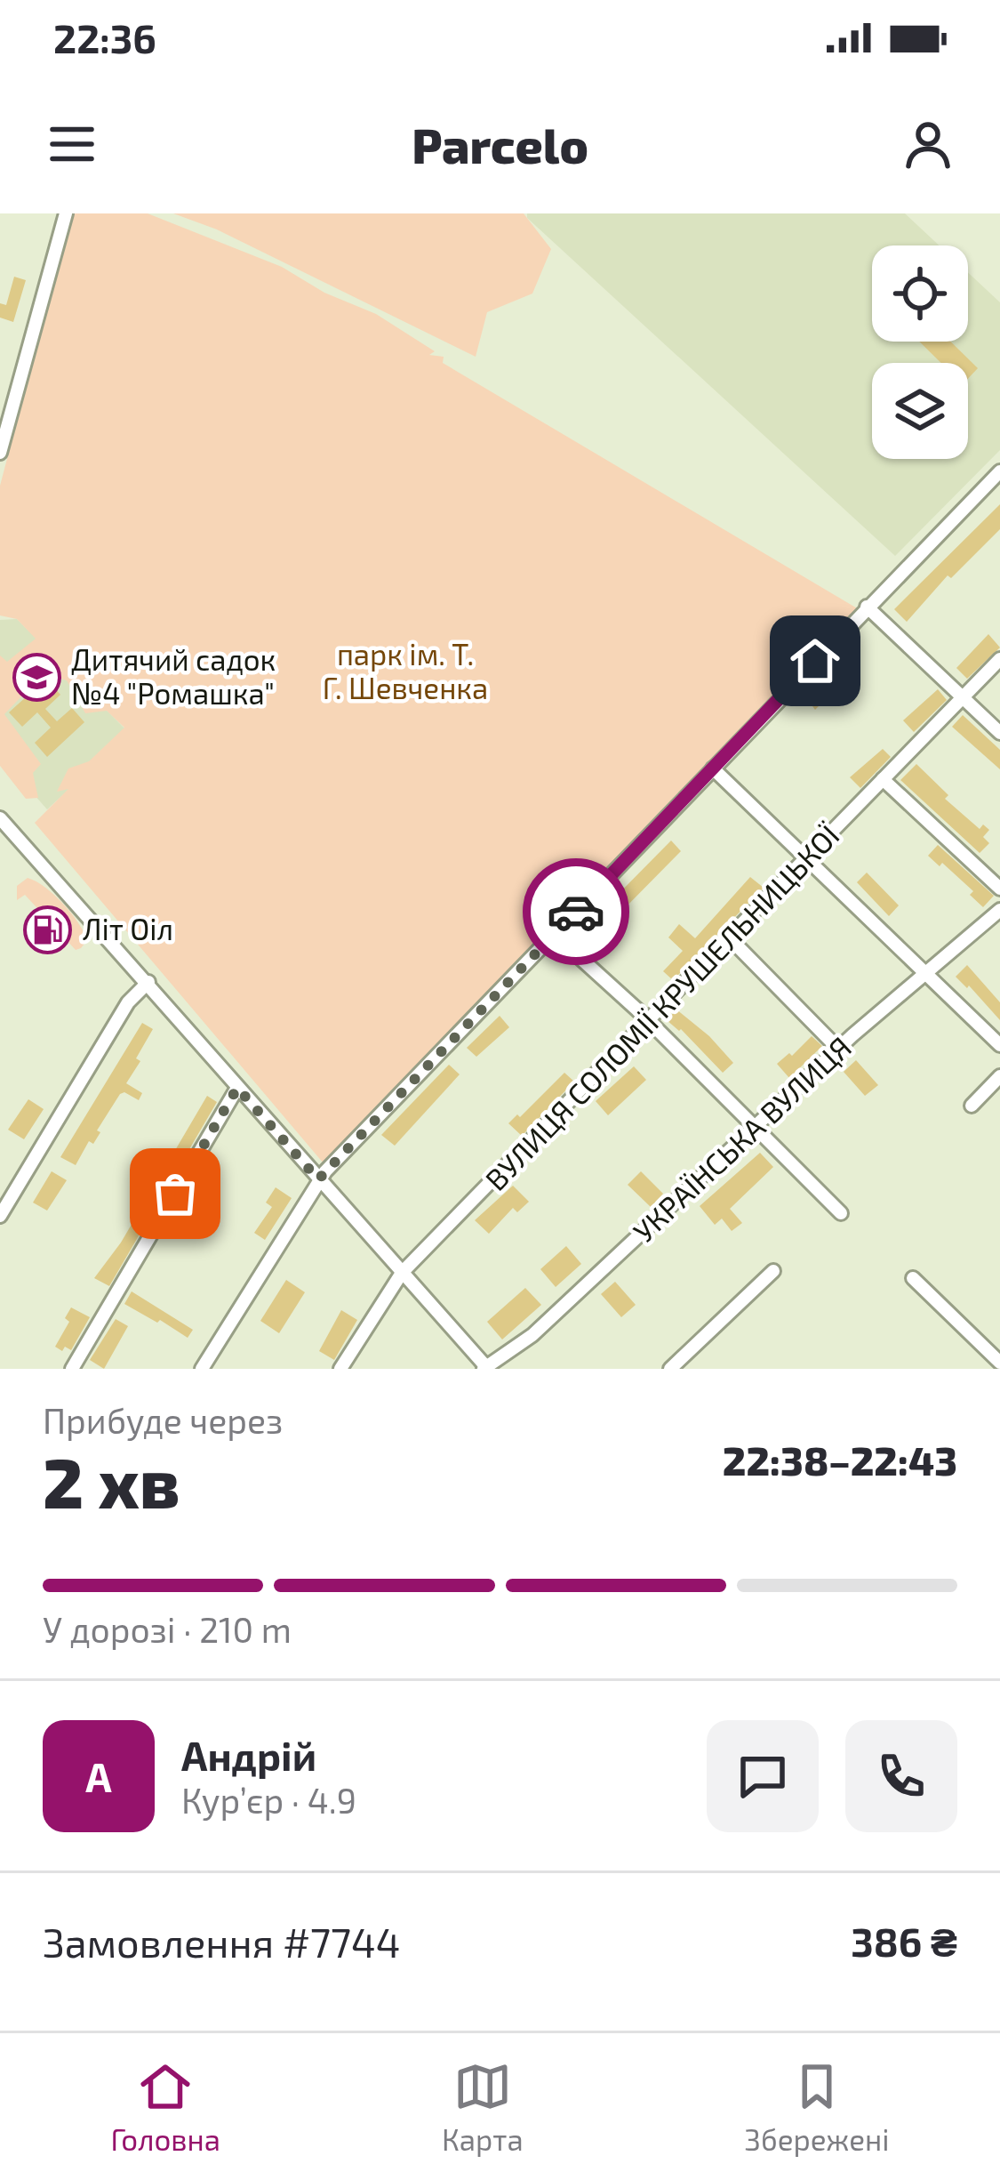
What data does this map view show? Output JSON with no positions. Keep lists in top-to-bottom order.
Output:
{
  "streets": {
    "street": ["ВУЛИЦЯ СОЛОМІЇ КРУШЕЛЬНИЦЬКОЇ", "УКРАЇНСЬКА ВУЛИЦЯ"]
  },
  "parks": ["парк ім. Т. Г. Шевченка"],
  "places": {
    "school or university": ["Дитячий садок №4 \"Ромашка\""],
    "fuel station": ["Літ Оіл"]
  },
  "page": {
    "status": "22:36",
    "header": "Parcelo",
    "heading": ["2 хв", "Прибуде через", "22:38–22:43"],
    "panel": [
      "Андрій",
      "Кур’єр · 4.9",
      "Замовлення #7744",
      "386 ₴"
    ],
    "bar": "У дорозі · 210 m",
    "round": "А",
    "tabs": ["Головна", "Карта", "Збережені"]
  }
}
